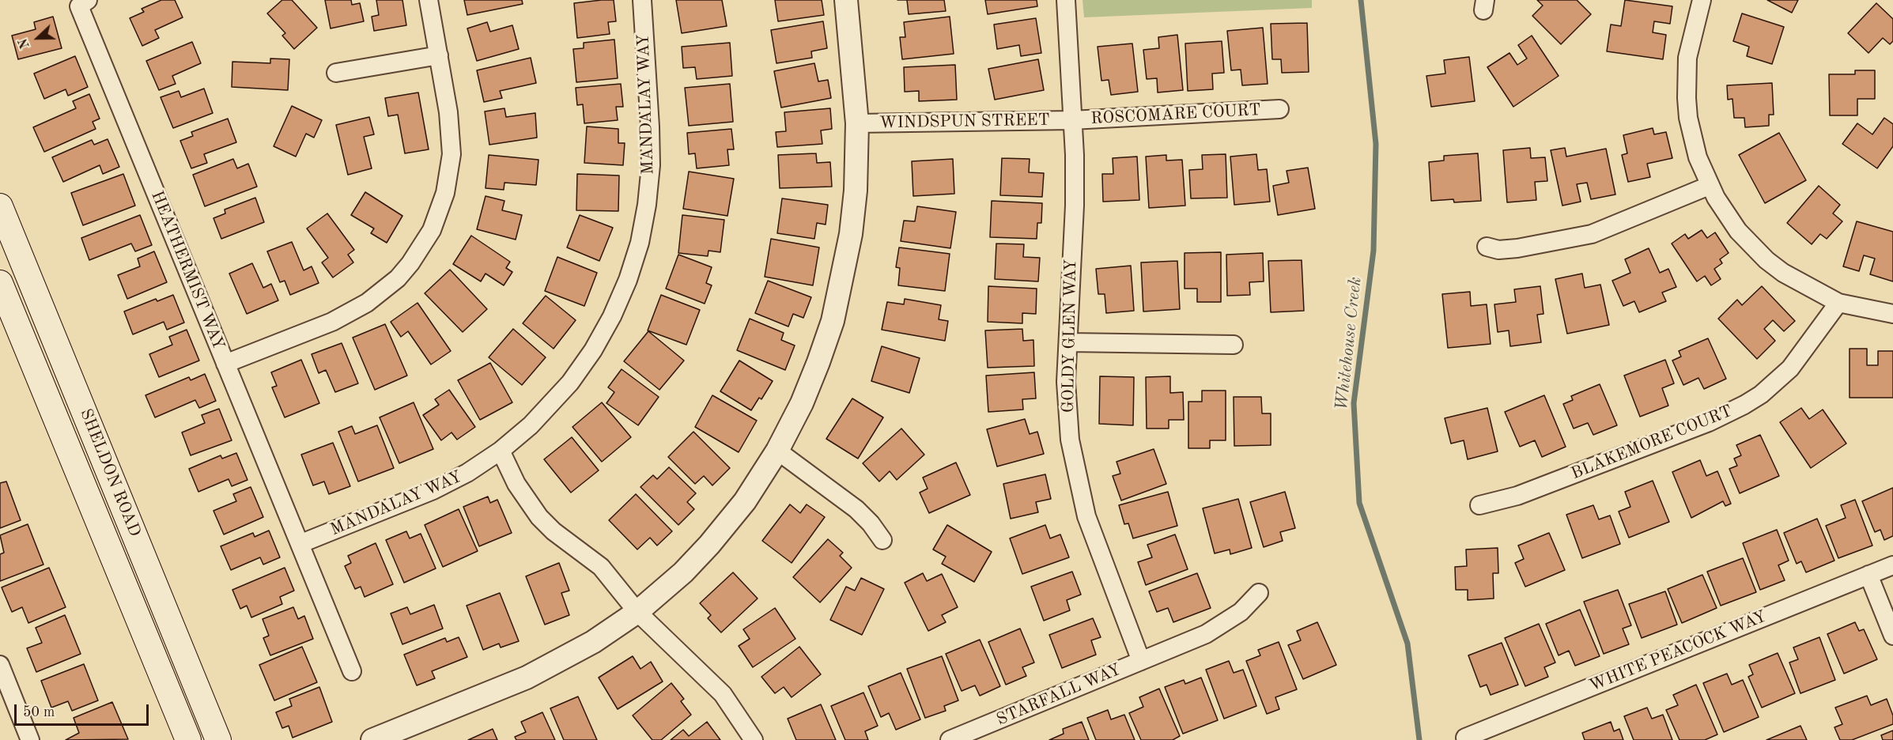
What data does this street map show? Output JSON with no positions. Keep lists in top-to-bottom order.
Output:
{
  "streets": {
    "main road": ["SHELDON ROAD"],
    "street": [
      "MANDALAY WAY",
      "ROSCOMARE COURT",
      "WINDSPUN STREET",
      "HEATHERMIST WAY",
      "GOLDY GLEN WAY",
      "BLAKEMORE COURT",
      "WHITE PEACOCK WAY",
      "STARFALL WAY"
    ]
  },
  "crossings": [
    ["MANDALAY WAY", "HEATHERMIST WAY"],
    ["ROSCOMARE COURT", "WINDSPUN STREET"],
    ["ROSCOMARE COURT", "GOLDY GLEN WAY"],
    ["WINDSPUN STREET", "GOLDY GLEN WAY"],
    ["GOLDY GLEN WAY", "STARFALL WAY"]
  ],
  "water": ["Whitehouse Creek"],
  "scale_bar": "50 m",
  "north": "left"
}
